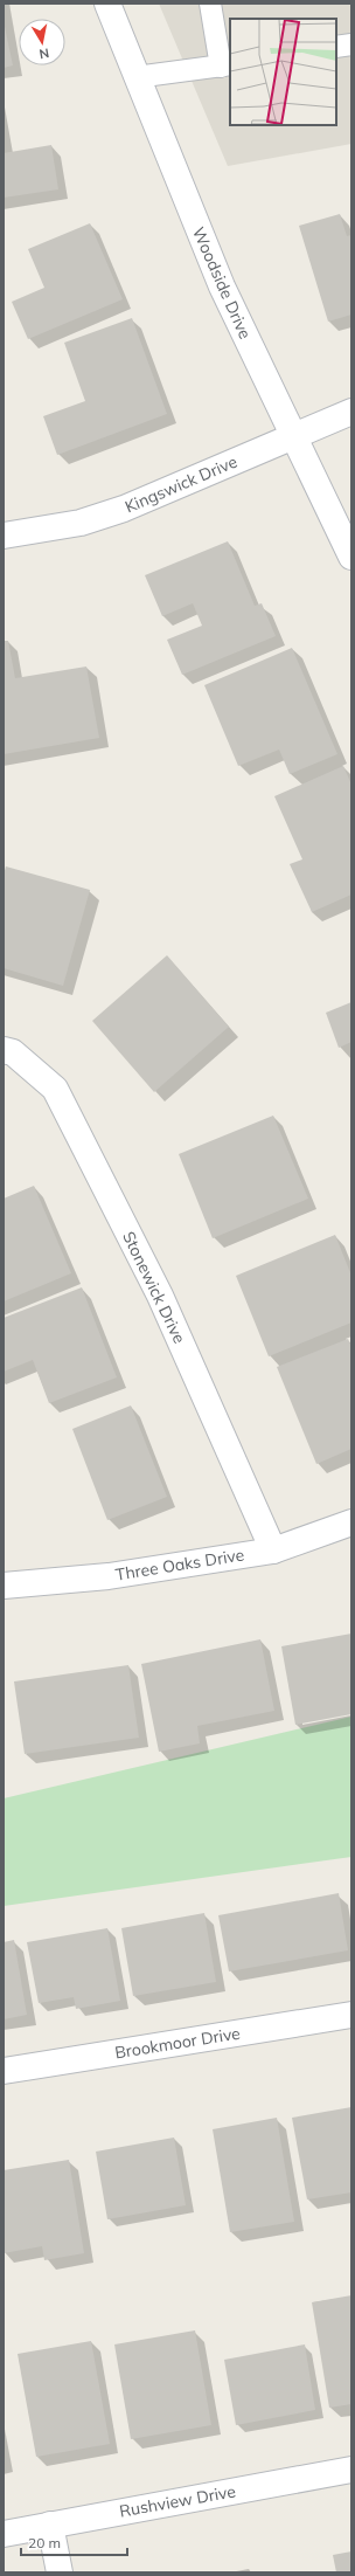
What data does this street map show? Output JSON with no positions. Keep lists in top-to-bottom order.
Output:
{
  "streets": {
    "street": [
      "Woodside Drive",
      "Kingswick Drive",
      "Stonewick Drive",
      "Three Oaks Drive",
      "Brookmoor Drive",
      "Rushview Drive"
    ]
  },
  "crossings": [
    ["Woodside Drive", "Kingswick Drive"],
    ["Stonewick Drive", "Three Oaks Drive"]
  ],
  "scale_bar": "20 m",
  "north": "bottom"
}
